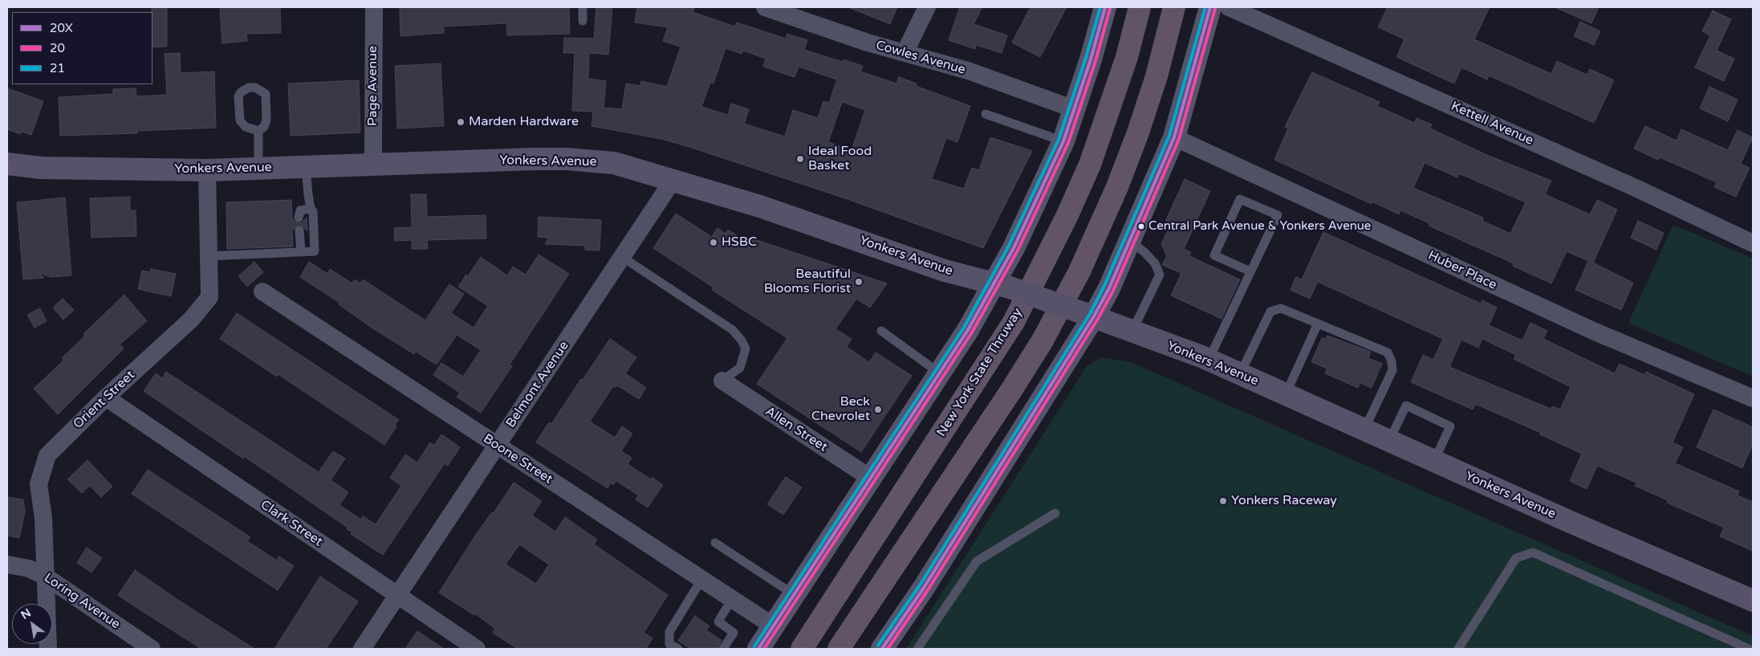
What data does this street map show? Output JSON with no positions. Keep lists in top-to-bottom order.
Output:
{
  "streets": {
    "highway": ["New York State Thruway"],
    "main road": ["Yonkers Avenue"],
    "street": [
      "Cowles Avenue",
      "Page Avenue",
      "Kettell Avenue",
      "Huber Place",
      "Belmont Avenue",
      "Orient Street",
      "Allen Street",
      "Boone Street",
      "Clark Street",
      "Loring Avenue"
    ]
  },
  "crossings": [
    ["Page Avenue", "Yonkers Avenue"],
    ["Yonkers Avenue", "Belmont Avenue"],
    ["Yonkers Avenue", "Orient Street"],
    ["Belmont Avenue", "Boone Street"],
    ["Belmont Avenue", "Clark Street"],
    ["Orient Street", "Clark Street"],
    ["Orient Street", "Loring Avenue"]
  ],
  "places": [
    "Marden Hardware",
    "Ideal Food Basket",
    "Central Park Avenue & Yonkers Avenue",
    "HSBC",
    "Beautiful Blooms Florist",
    "Beck Chevrolet",
    "Yonkers Raceway"
  ],
  "lines": ["transit line 20X", "transit line 21", "transit line 20"],
  "legend": ["20X", "20", "21"],
  "north": "top left"
}
